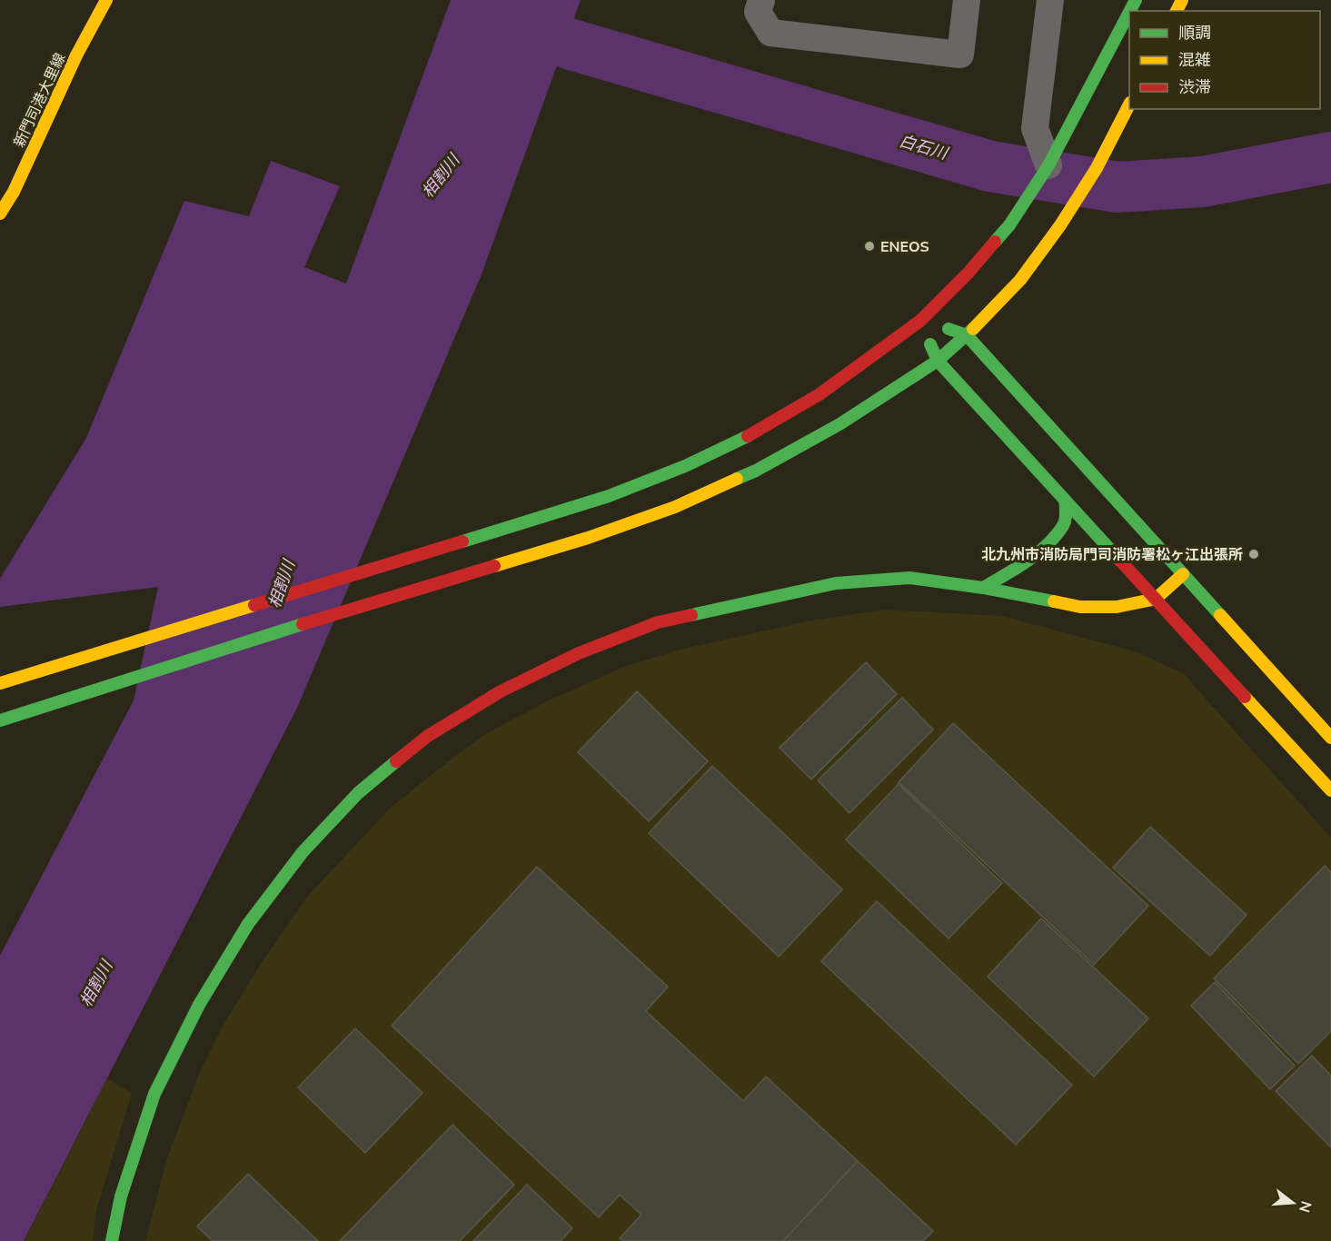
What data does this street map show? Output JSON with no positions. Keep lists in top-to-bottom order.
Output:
{
  "streets": {
    "street": ["新門司港大里線"]
  },
  "water": ["白石川", "相割川"],
  "places": ["ENEOS", "北九州市消防局門司消防署松ヶ江出張所"],
  "legend": ["順調", "混雑", "渋滞"],
  "north": "right"
}
